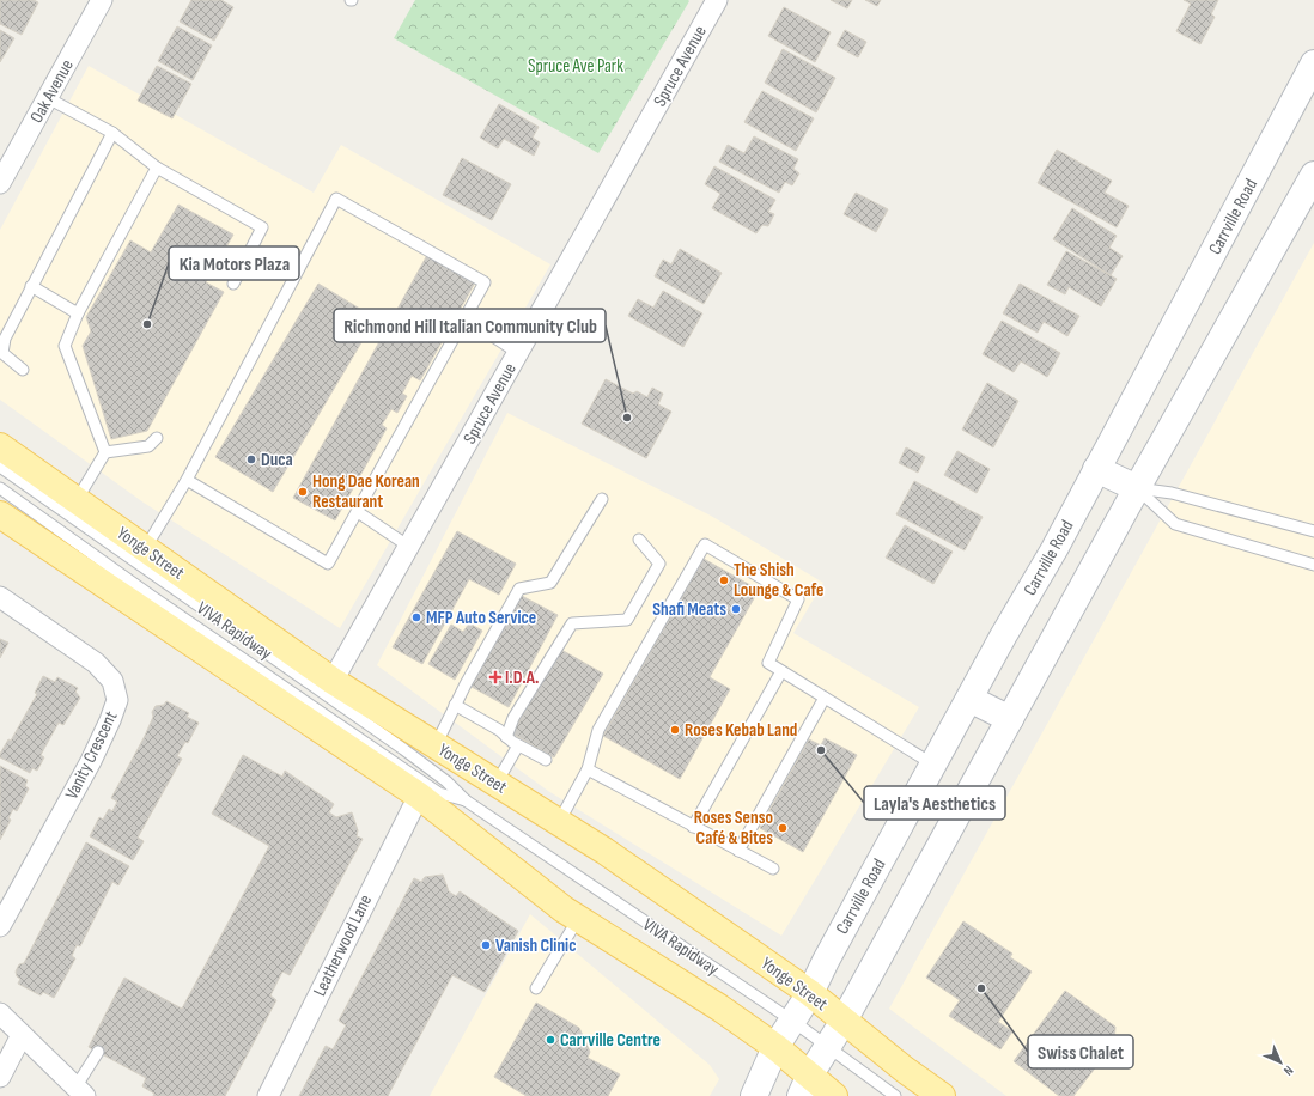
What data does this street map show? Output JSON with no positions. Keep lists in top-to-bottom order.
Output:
{
  "streets": {
    "main road": ["Carrville Road", "Yonge Street"],
    "street": [
      "Spruce Avenue",
      "Oak Avenue",
      "Vanity Crescent",
      "Leatherwood Lane"
    ],
    "lane": ["VIVA Rapidway"]
  },
  "crossings": [
    ["Spruce Avenue", "Yonge Street"],
    ["Carrville Road", "Yonge Street"],
    ["Carrville Road", "VIVA Rapidway"]
  ],
  "parks": ["Spruce Ave Park"],
  "places": {
    "other": [
      "Kia Motors Plaza",
      "Richmond Hill Italian Community Club",
      "Duca",
      "Hong Dae Korean Restaurant",
      "The Shish Lounge & Cafe",
      "Shafi Meats",
      "MFP Auto Service",
      "Roses Kebab Land",
      "Layla's Aesthetics",
      "Roses Senso Café & Bites",
      "Vanish Clinic",
      "Swiss Chalet",
      "Carrville Centre"
    ],
    "health": ["I.D.A."]
  },
  "north": "bottom right"
}
